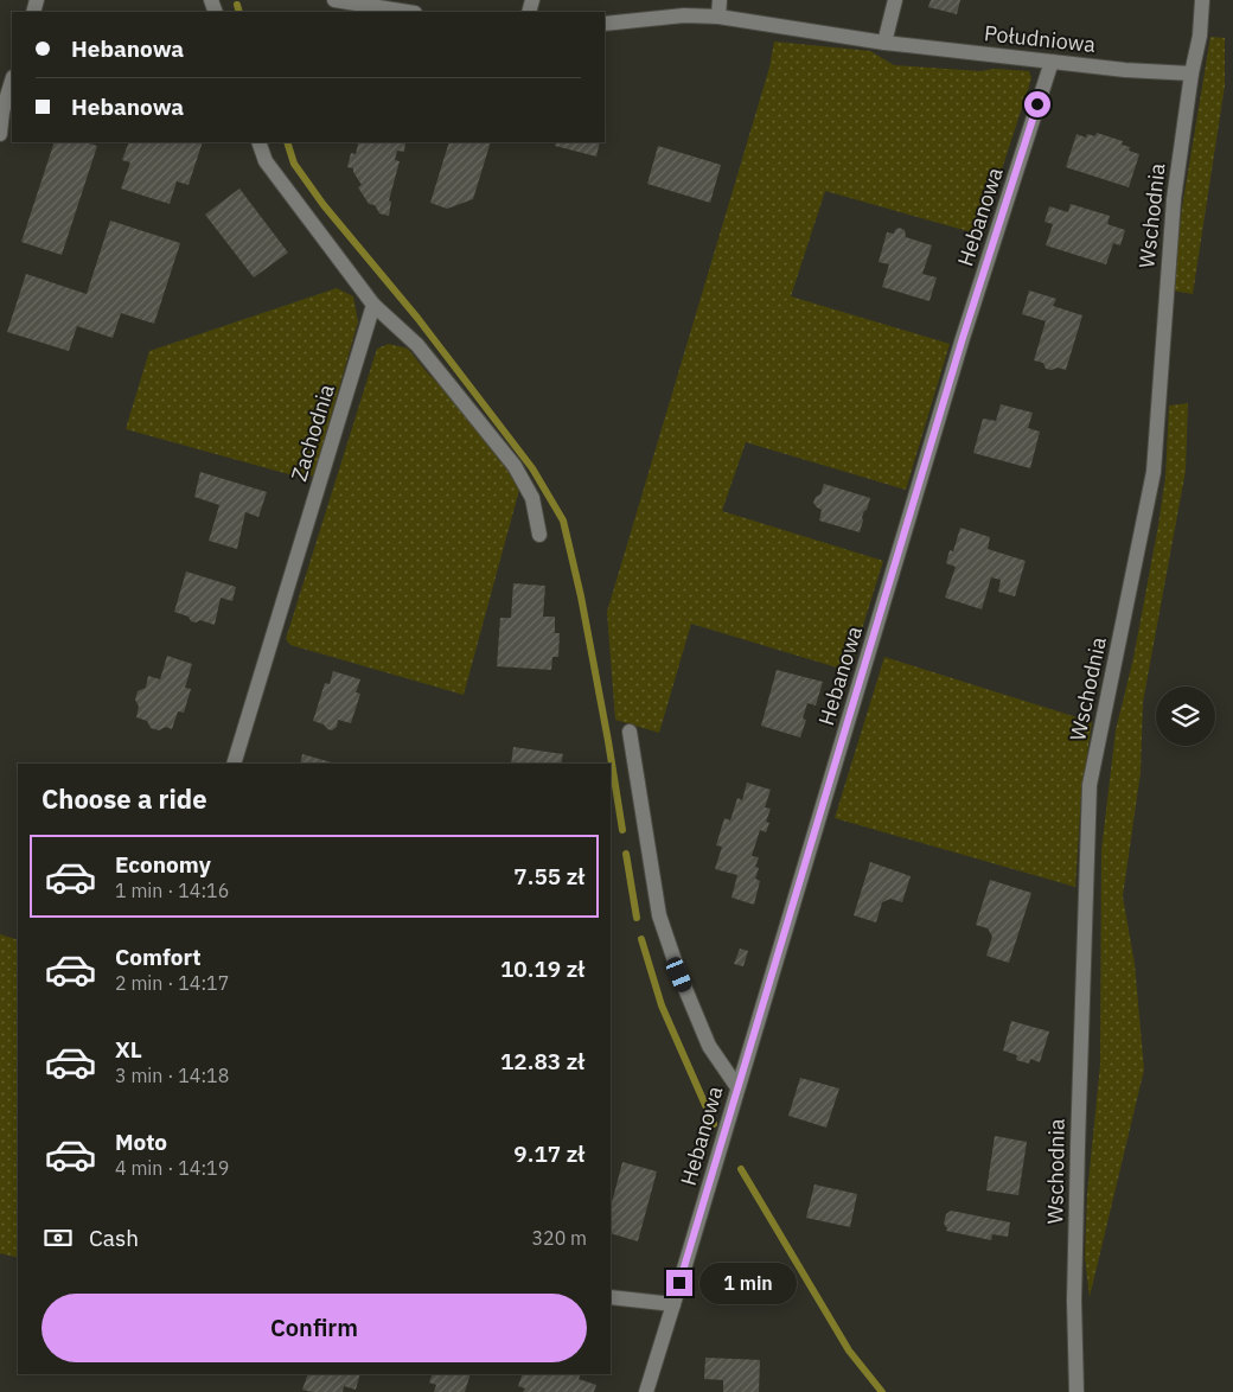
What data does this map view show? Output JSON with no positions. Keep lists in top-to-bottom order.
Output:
{
  "streets": {
    "street": [
      "Południowa",
      "Wschodnia",
      "Hebanowa",
      "Zachodnia"
    ]
  },
  "crossings": [
    ["Południowa", "Wschodnia"],
    ["Południowa", "Hebanowa"]
  ],
  "page": {
    "banner": ["Hebanowa", "Hebanowa"],
    "heading": "Choose a ride",
    "list": [
      {
        "name": "Economy",
        "note": "1 min · 14:16",
        "value": "7.55 zł"
      },
      {
        "name": "Comfort",
        "note": "2 min · 14:17",
        "value": "10.19 zł"
      },
      {
        "name": "XL",
        "note": "3 min · 14:18",
        "value": "12.83 zł"
      },
      {
        "name": "Moto",
        "note": "4 min · 14:19",
        "value": "9.17 zł"
      }
    ],
    "pay": ["Cash", "320 m"],
    "bubble": "1 min",
    "buttons": "Confirm"
  }
}
